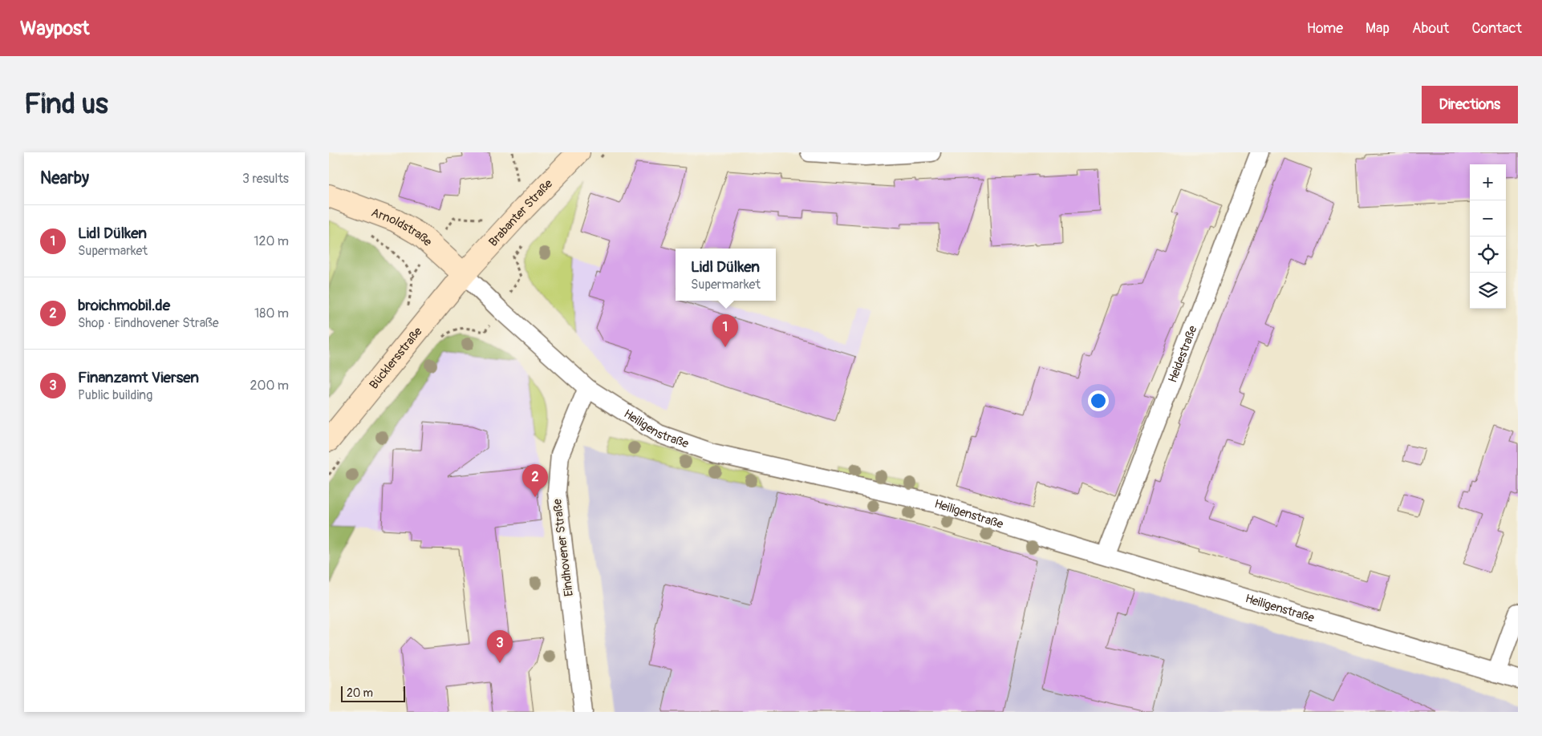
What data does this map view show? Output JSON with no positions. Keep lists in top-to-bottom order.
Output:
{
  "streets": {
    "main road": ["Brabanter Straße", "Arnoldstraße", "Bücklersstraße"],
    "street": ["Heidestraße", "Heiligenstraße", "Eindhovener Straße"]
  },
  "crossings": [
    ["Brabanter Straße", "Arnoldstraße"],
    ["Brabanter Straße", "Bücklersstraße"],
    ["Brabanter Straße", "Heiligenstraße"],
    ["Arnoldstraße", "Bücklersstraße"],
    ["Arnoldstraße", "Heiligenstraße"],
    ["Heidestraße", "Heiligenstraße"],
    ["Bücklersstraße", "Heiligenstraße"],
    ["Heiligenstraße", "Eindhovener Straße"]
  ],
  "scale_bar": "20 m",
  "page": {
    "header": "Waypost",
    "nav": [
      "Home",
      "Map",
      "About",
      "Contact"
    ],
    "buttons": "Directions",
    "title": "Find us",
    "heading": ["Nearby", "3 results"],
    "map_buttons": ["+", "−"],
    "list": [
      {
        "mark": "1",
        "name": "Lidl Dülken",
        "note": "Supermarket",
        "value": "120 m"
      },
      {
        "mark": "2",
        "name": "broichmobil.de",
        "note": "Shop · Eindhovener Straße",
        "value": "180 m"
      },
      {
        "mark": "3",
        "name": "Finanzamt Viersen",
        "note": "Public building",
        "value": "200 m"
      }
    ],
    "popup": ["Lidl Dülken", "Supermarket"],
    "pins": ["1", "2", "3"],
    "scale": "20 m"
  }
}
